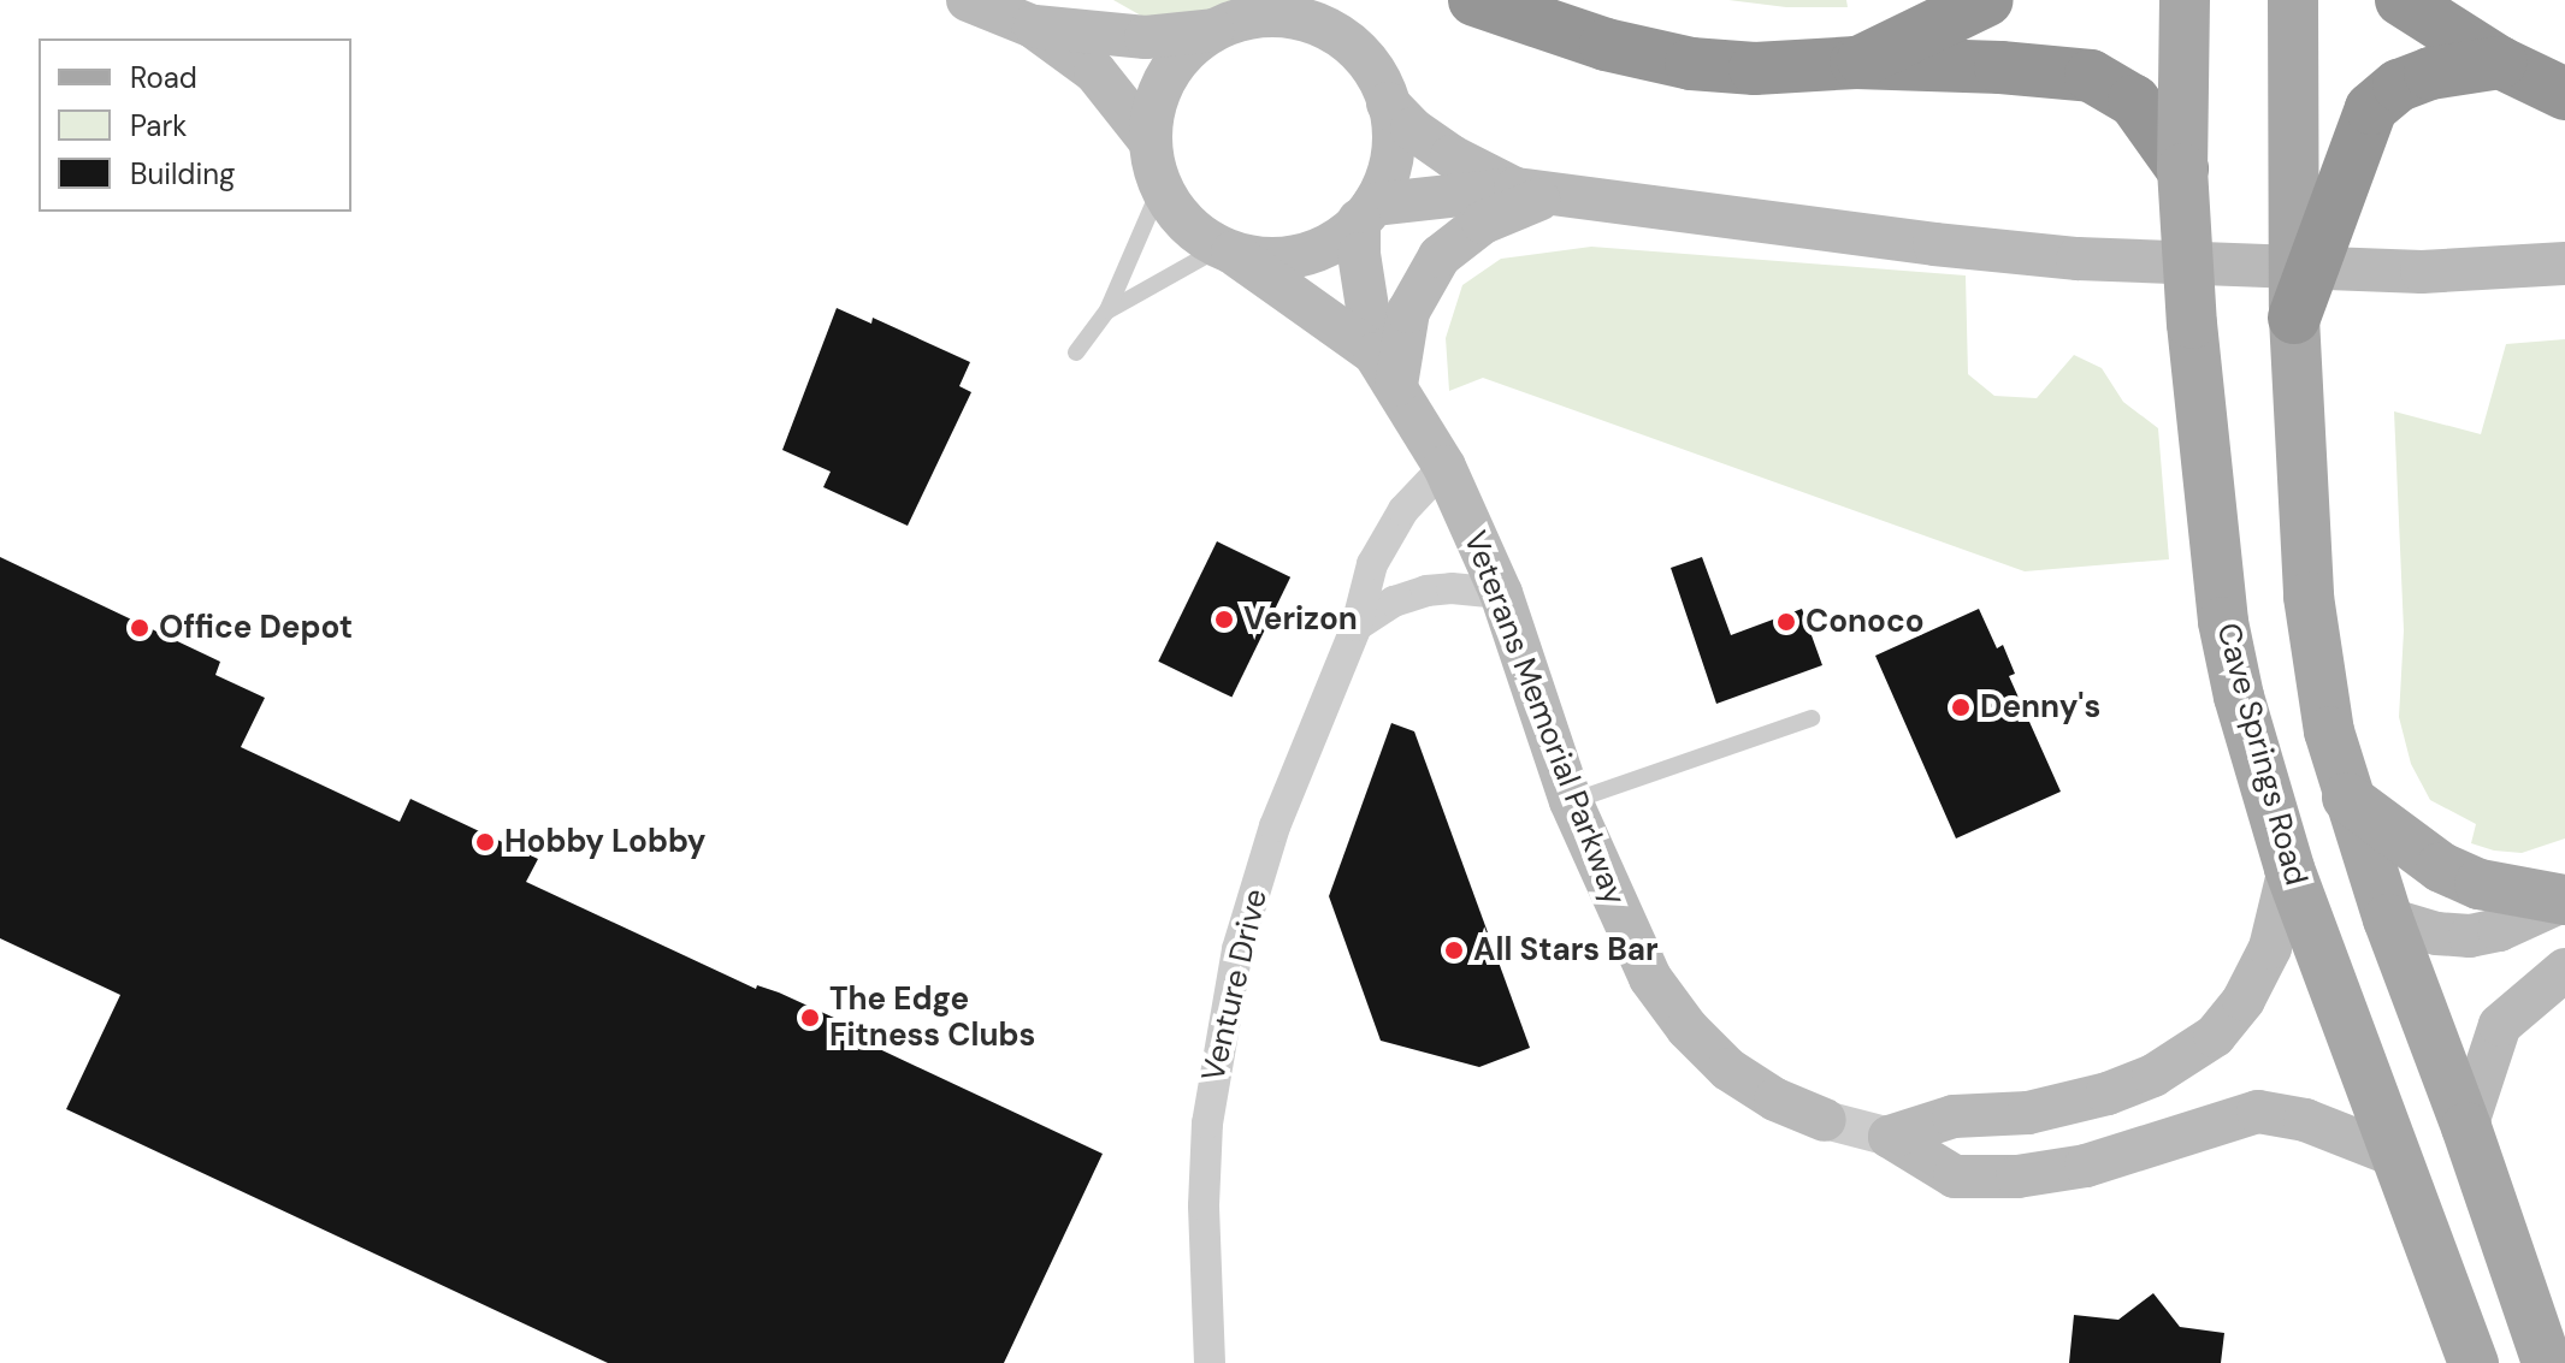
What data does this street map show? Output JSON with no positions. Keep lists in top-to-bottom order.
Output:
{
  "streets": {
    "main road": ["Veterans Memorial Parkway", "Cave Springs Road"],
    "street": ["Venture Drive"]
  },
  "crossings": [
    ["Veterans Memorial Parkway", "Cave Springs Road"],
    ["Veterans Memorial Parkway", "Venture Drive"]
  ],
  "places": [
    "Verizon",
    "Conoco",
    "Office Depot",
    "Denny's",
    "Hobby Lobby",
    "All Stars Bar",
    "The Edge Fitness Clubs"
  ],
  "legend": ["Road", "Park", "Building"]
}
